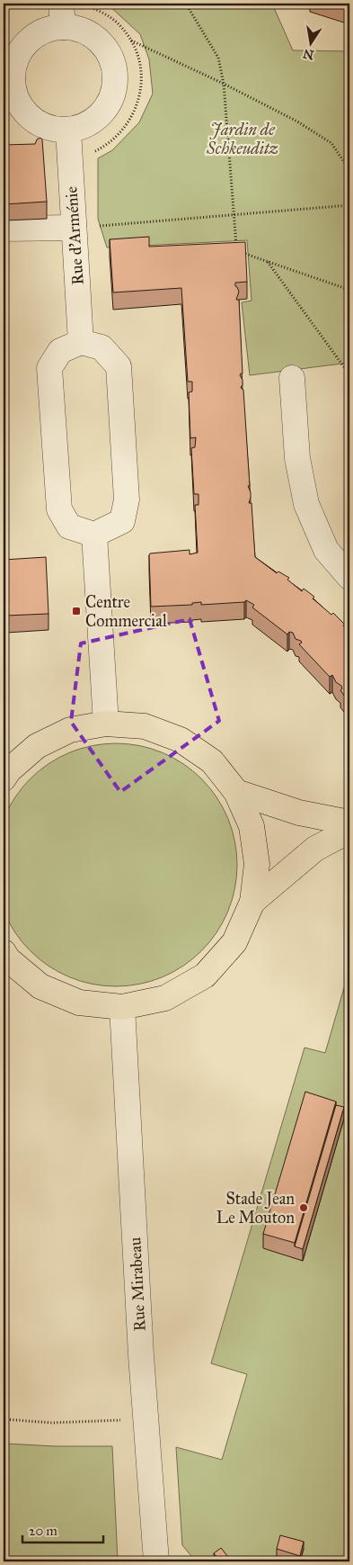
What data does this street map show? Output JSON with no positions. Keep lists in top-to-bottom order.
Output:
{
  "streets": {
    "street": ["Rue d'Arménie", "Rue Mirabeau"]
  },
  "parks": ["Jardin de Schkeuditz"],
  "places": {
    "transit": ["Centre Commercial"],
    "other": ["Stade Jean Le Mouton"]
  },
  "scale_bar": "20 m",
  "north": "bottom"
}
